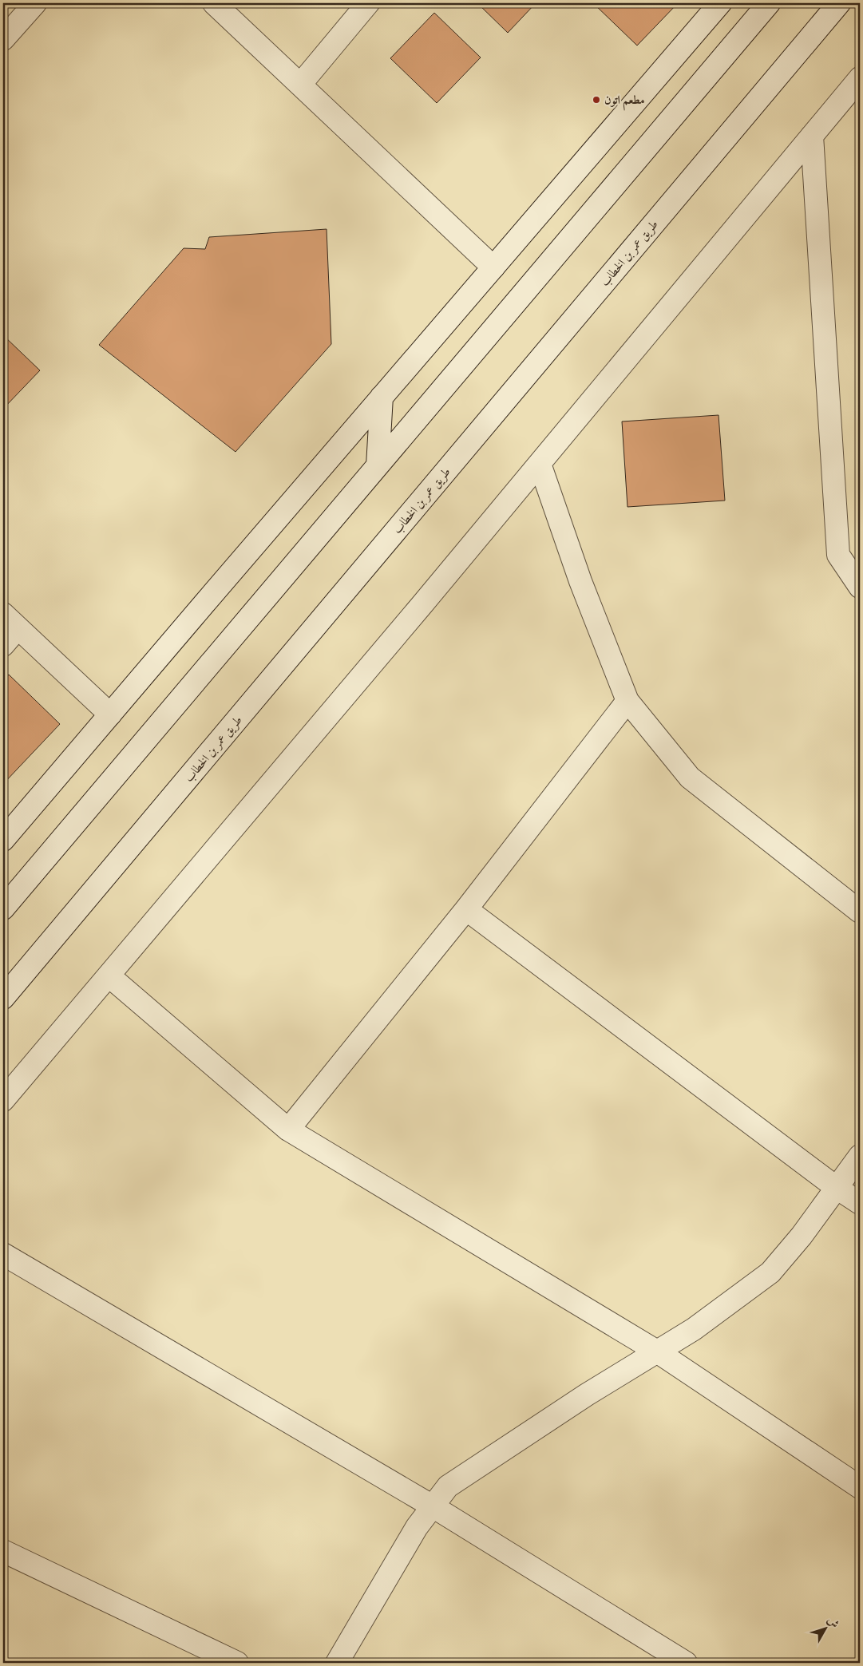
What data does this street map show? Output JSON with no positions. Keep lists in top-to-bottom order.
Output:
{
  "streets": {
    "street": ["طريق عمر بن الخطاب"]
  },
  "places": ["مطعم اتون"],
  "north": "top right"
}
